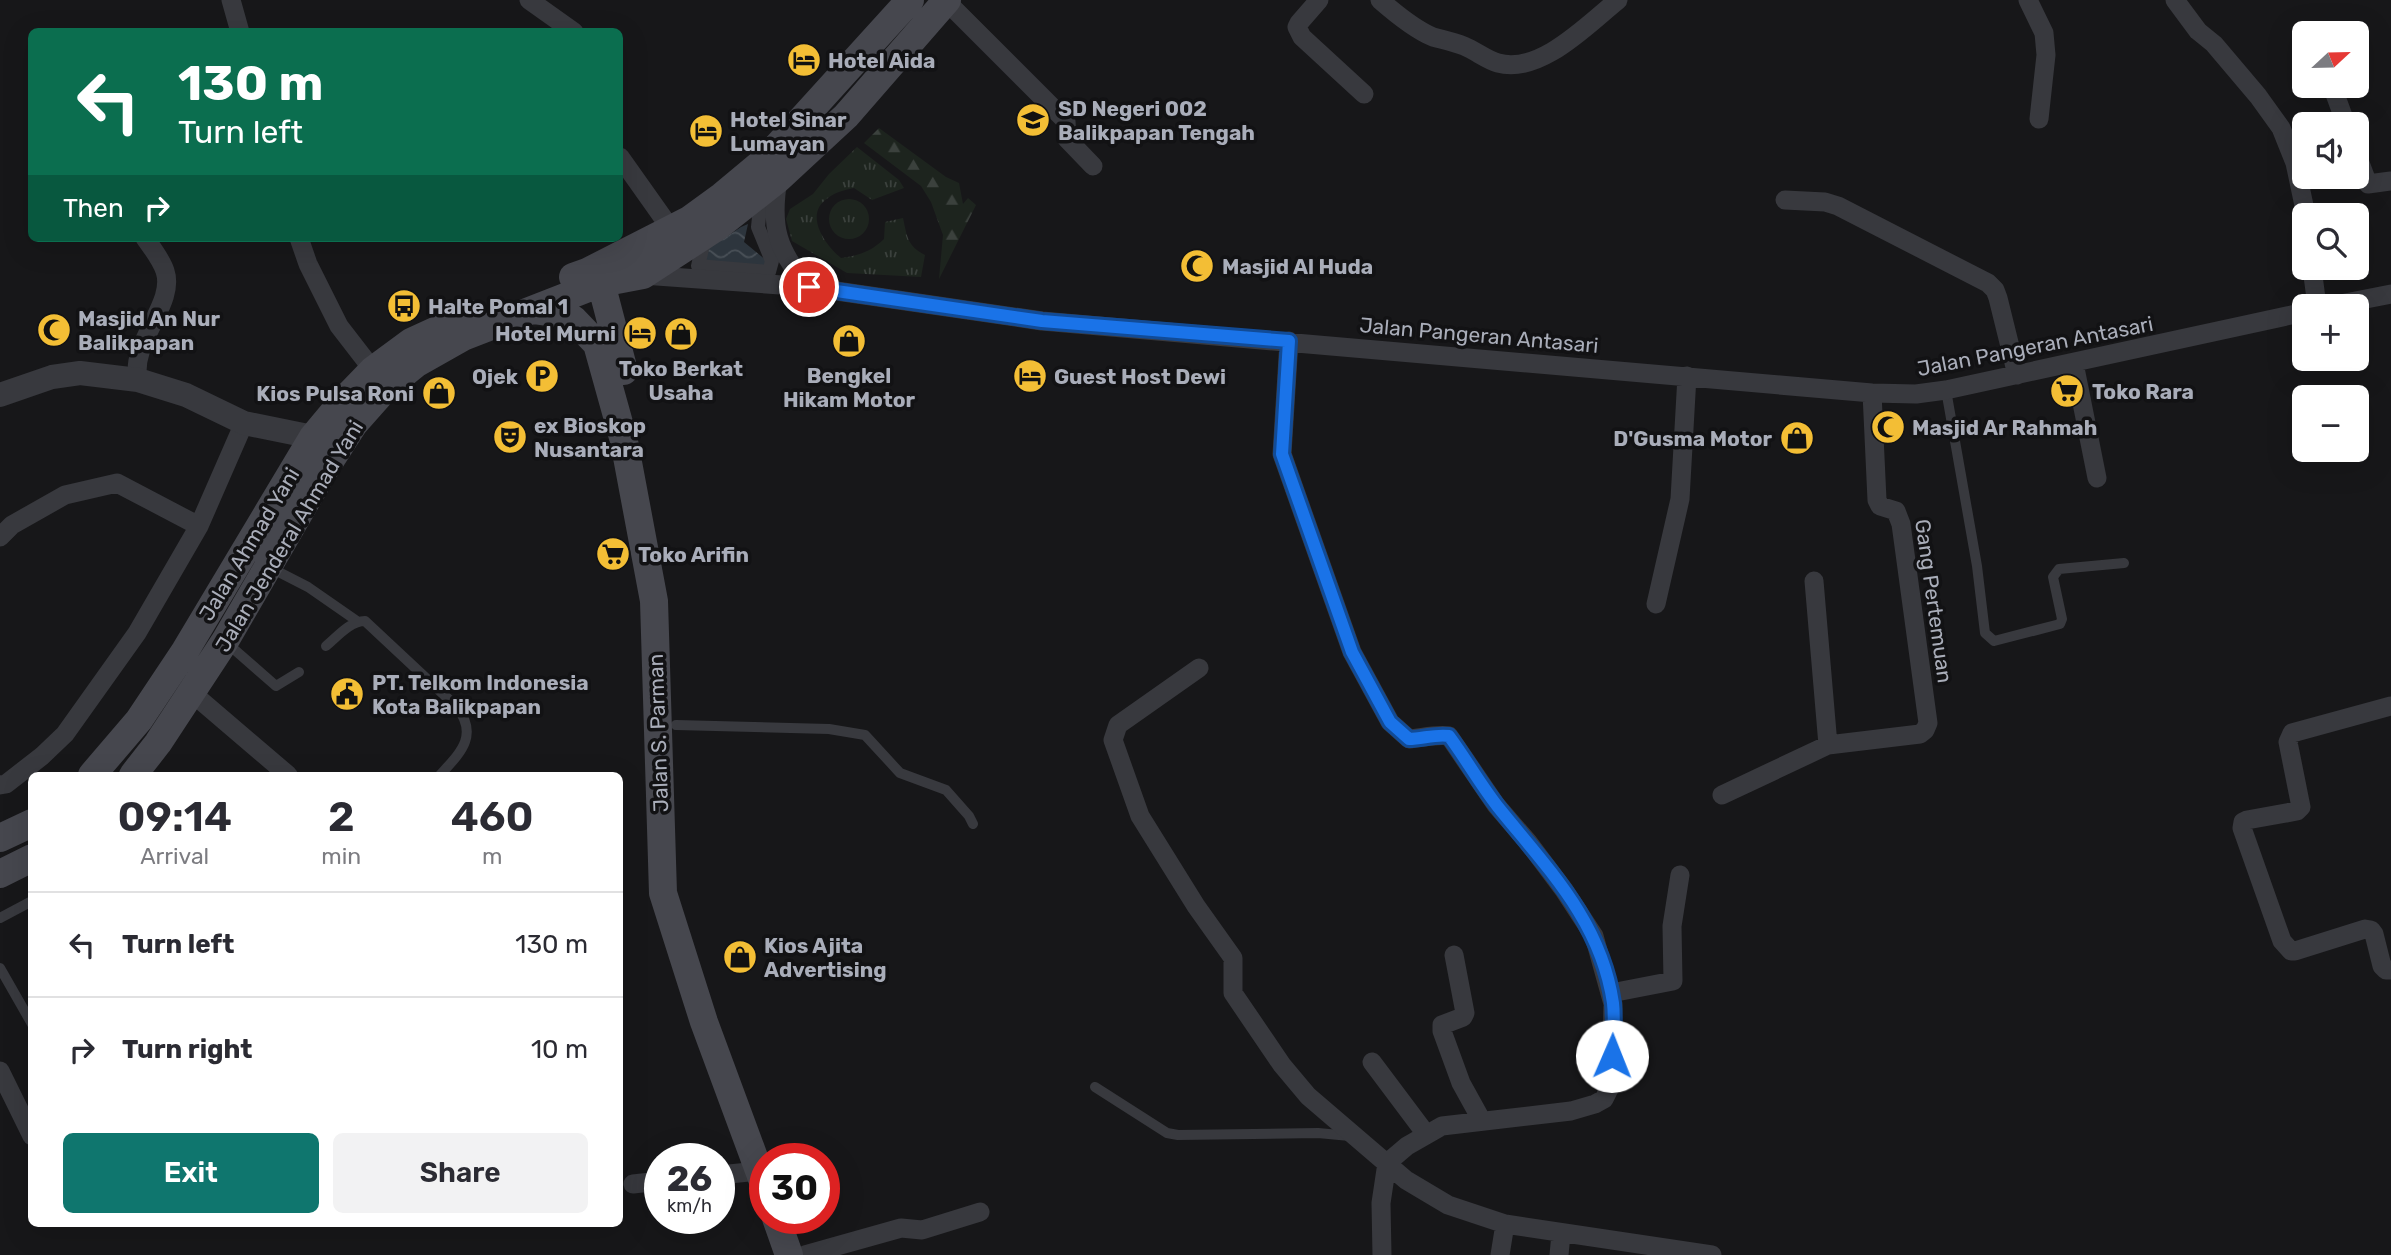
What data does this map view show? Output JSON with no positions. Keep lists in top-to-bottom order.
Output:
{
  "streets": {
    "main road": ["Jalan Jenderal Ahmad Yani", "Jalan Ahmad Yani", "Jalan S. Parman"],
    "street": ["Jalan Pangeran Antasari", "Gang Pertemuan"]
  },
  "crossings": [
    ["Jalan Pangeran Antasari", "Jalan Jenderal Ahmad Yani"],
    ["Jalan Pangeran Antasari", "Gang Pertemuan"],
    ["Jalan Jenderal Ahmad Yani", "Jalan Ahmad Yani"],
    ["Jalan Jenderal Ahmad Yani", "Jalan S. Parman"]
  ],
  "places": {
    "hotel": [
      "Hotel Aida",
      "Hotel Sinar Lumayan",
      "Hotel Murni",
      "Guest Host Dewi"
    ],
    "school or university": ["SD Negeri 002 Balikpapan Tengah"],
    "mosque": ["Masjid Al Huda", "Masjid An Nur Balikpapan", "Masjid Ar Rahmah"],
    "bus stop": ["Halte Pomal 1"],
    "shop": [
      "Toko Berkat Usaha",
      "Bengkel Hikam Motor",
      "Kios Pulsa Roni",
      "D'Gusma Motor",
      "Kios Ajita Advertising"
    ],
    "parking": ["Ojek"],
    "supermarket": ["Toko Rara", "Toko Arifin"],
    "theatre": ["ex Bioskop Nusantara"],
    "public building": ["PT. Telkom Indonesia Kota Balikpapan"]
  },
  "north": "right",
  "page": {
    "map_buttons": ["+", "−"],
    "turn": ["130 m", "Turn left"],
    "then": "Then",
    "eta": [
      "09:14",
      "Arrival",
      "2",
      "min",
      "460",
      "m"
    ],
    "list": [
      {
        "name": "Turn left",
        "value": "130 m"
      },
      {
        "name": "Turn right",
        "value": "10 m"
      }
    ],
    "buttons": ["Exit", "Share"],
    "speed": "26 km/h",
    "limit": "30"
  }
}
